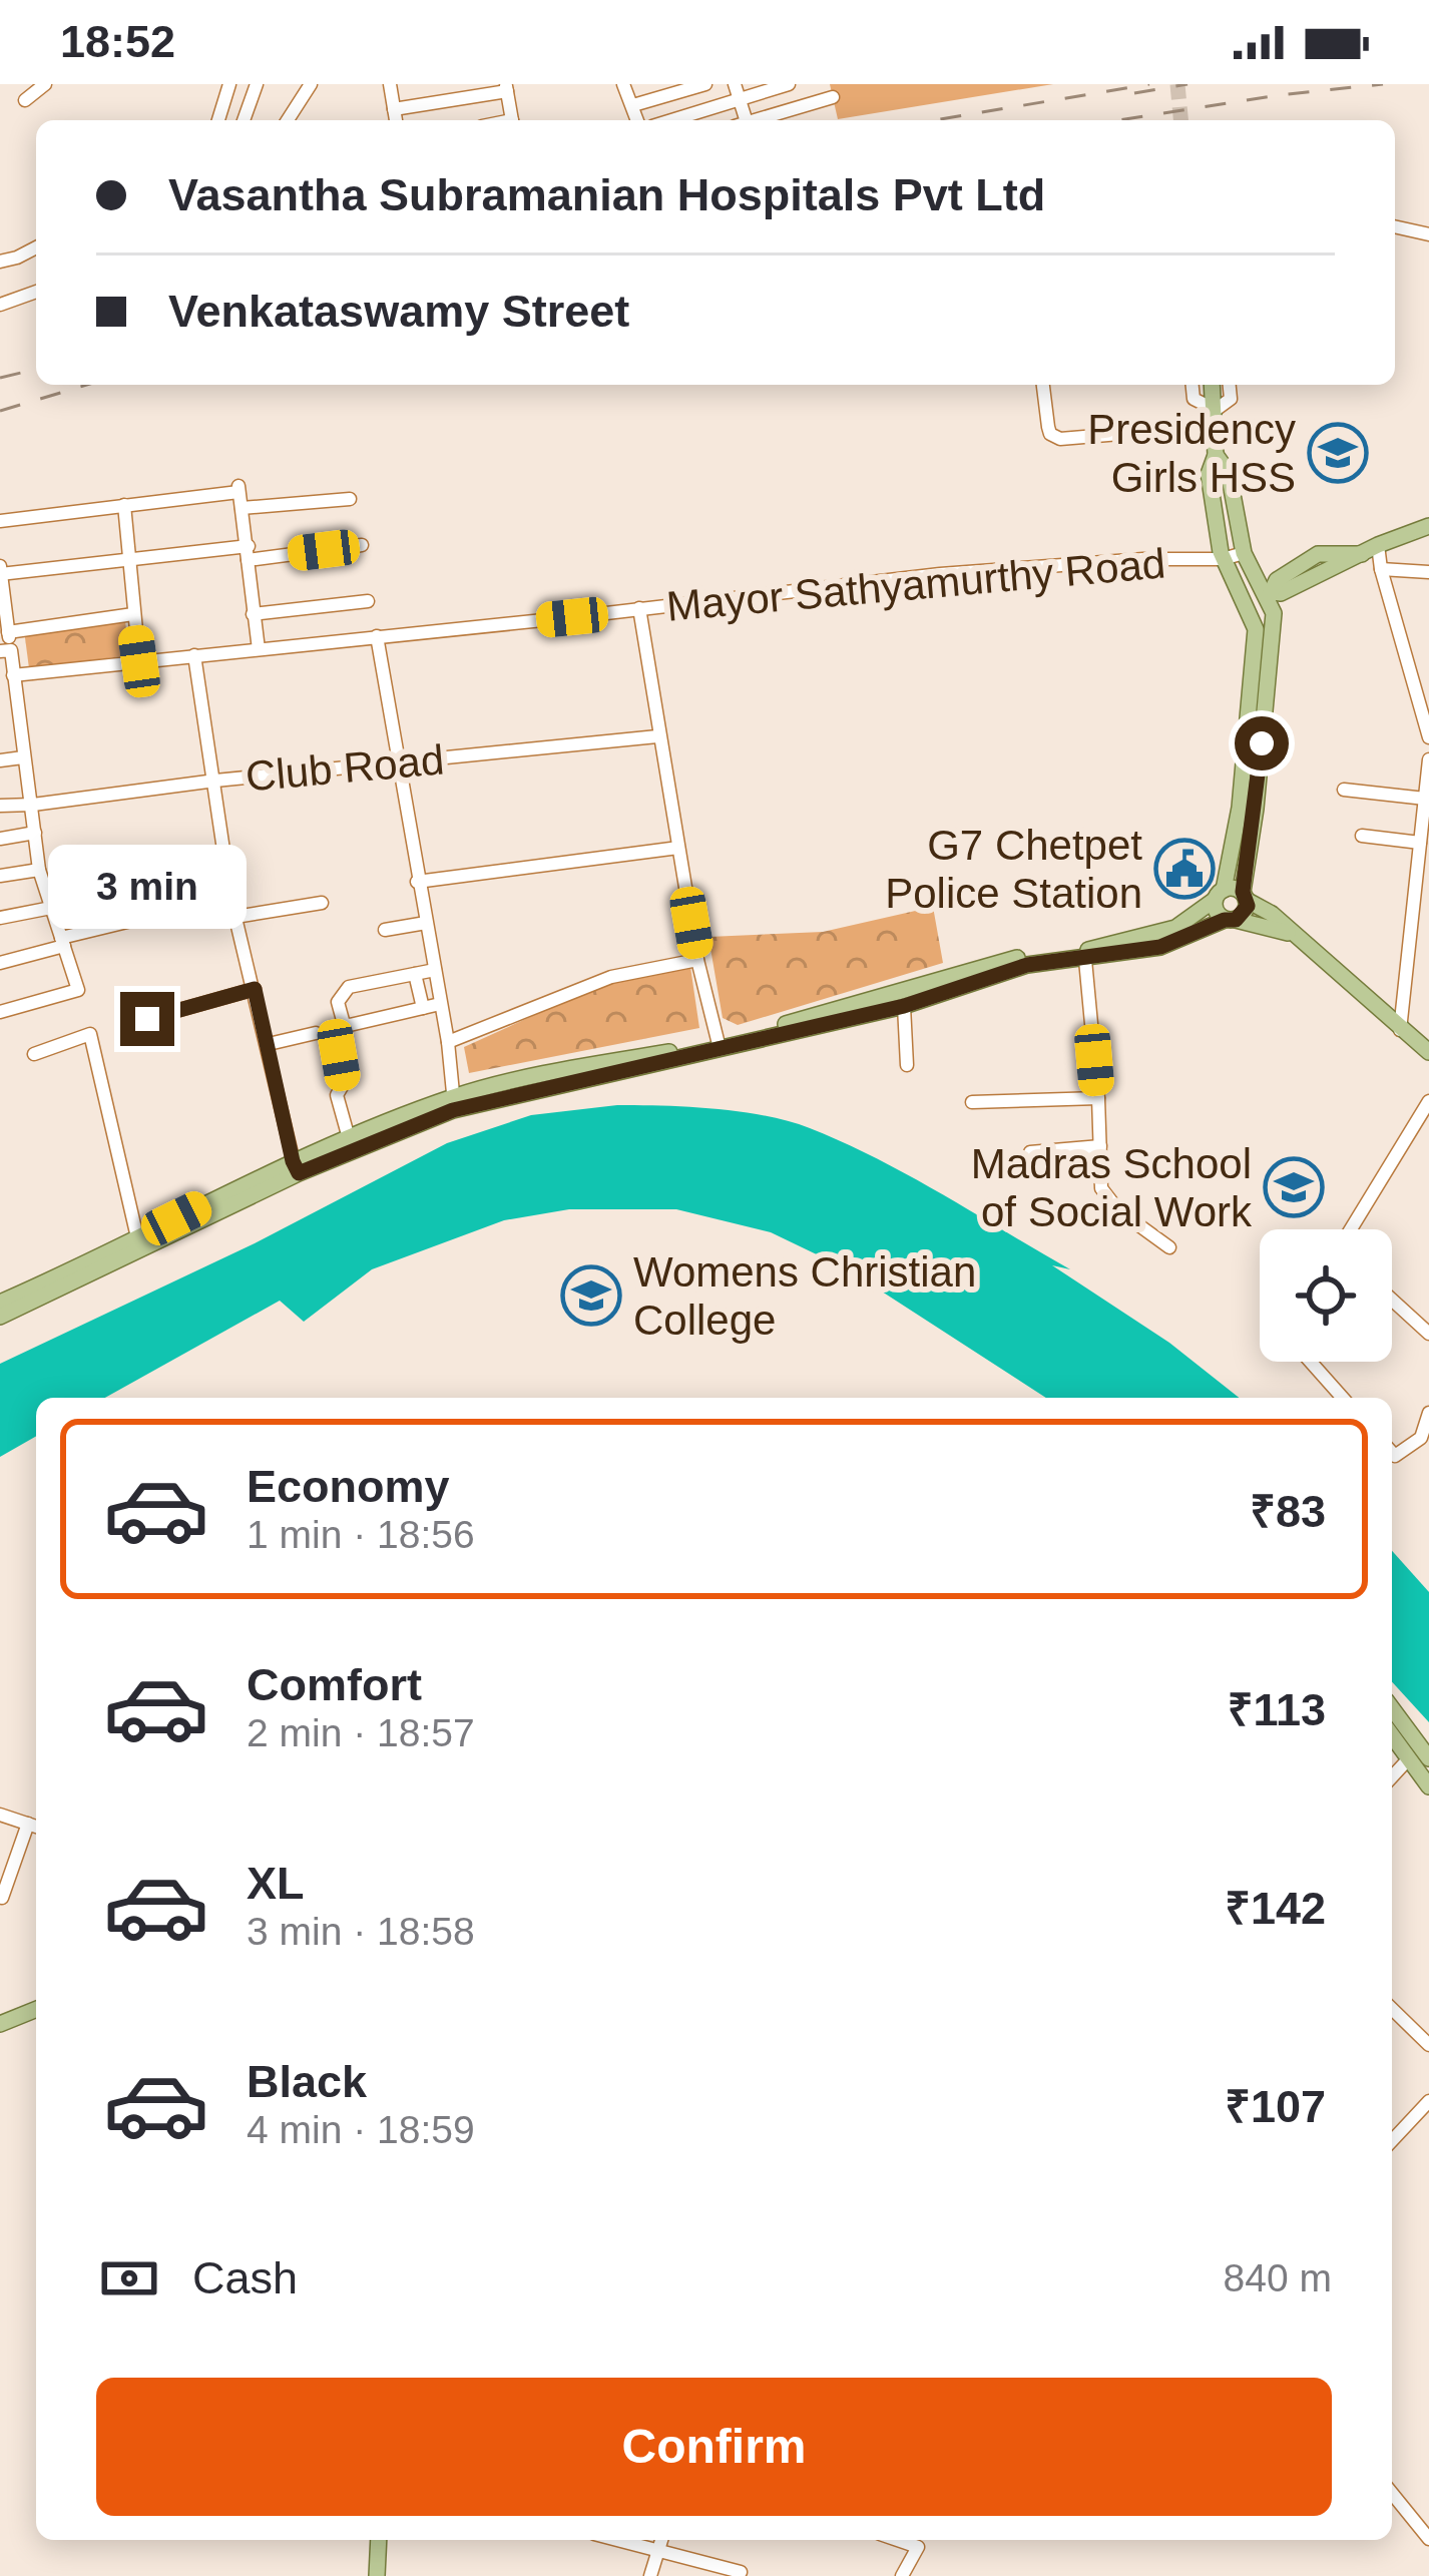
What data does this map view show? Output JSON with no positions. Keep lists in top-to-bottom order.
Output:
{
  "streets": {
    "street": ["Mayor Sathyamurthy Road", "Club Road"]
  },
  "places": {
    "school or university": ["Presidency Girls HSS", "Madras School of Social Work", "Womens Christian College"],
    "public building": ["G7 Chetpet Police Station"]
  },
  "page": {
    "status": "18:52",
    "banner": ["Vasantha Subramanian Hospitals Pvt Ltd", "Venkataswamy Street"],
    "bubble": "3 min",
    "list": [
      {
        "name": "Economy",
        "note": "1 min · 18:56",
        "value": "₹83"
      },
      {
        "name": "Comfort",
        "note": "2 min · 18:57",
        "value": "₹113"
      },
      {
        "name": "XL",
        "note": "3 min · 18:58",
        "value": "₹142"
      },
      {
        "name": "Black",
        "note": "4 min · 18:59",
        "value": "₹107"
      }
    ],
    "pay": ["Cash", "840 m"],
    "buttons": "Confirm"
  }
}
